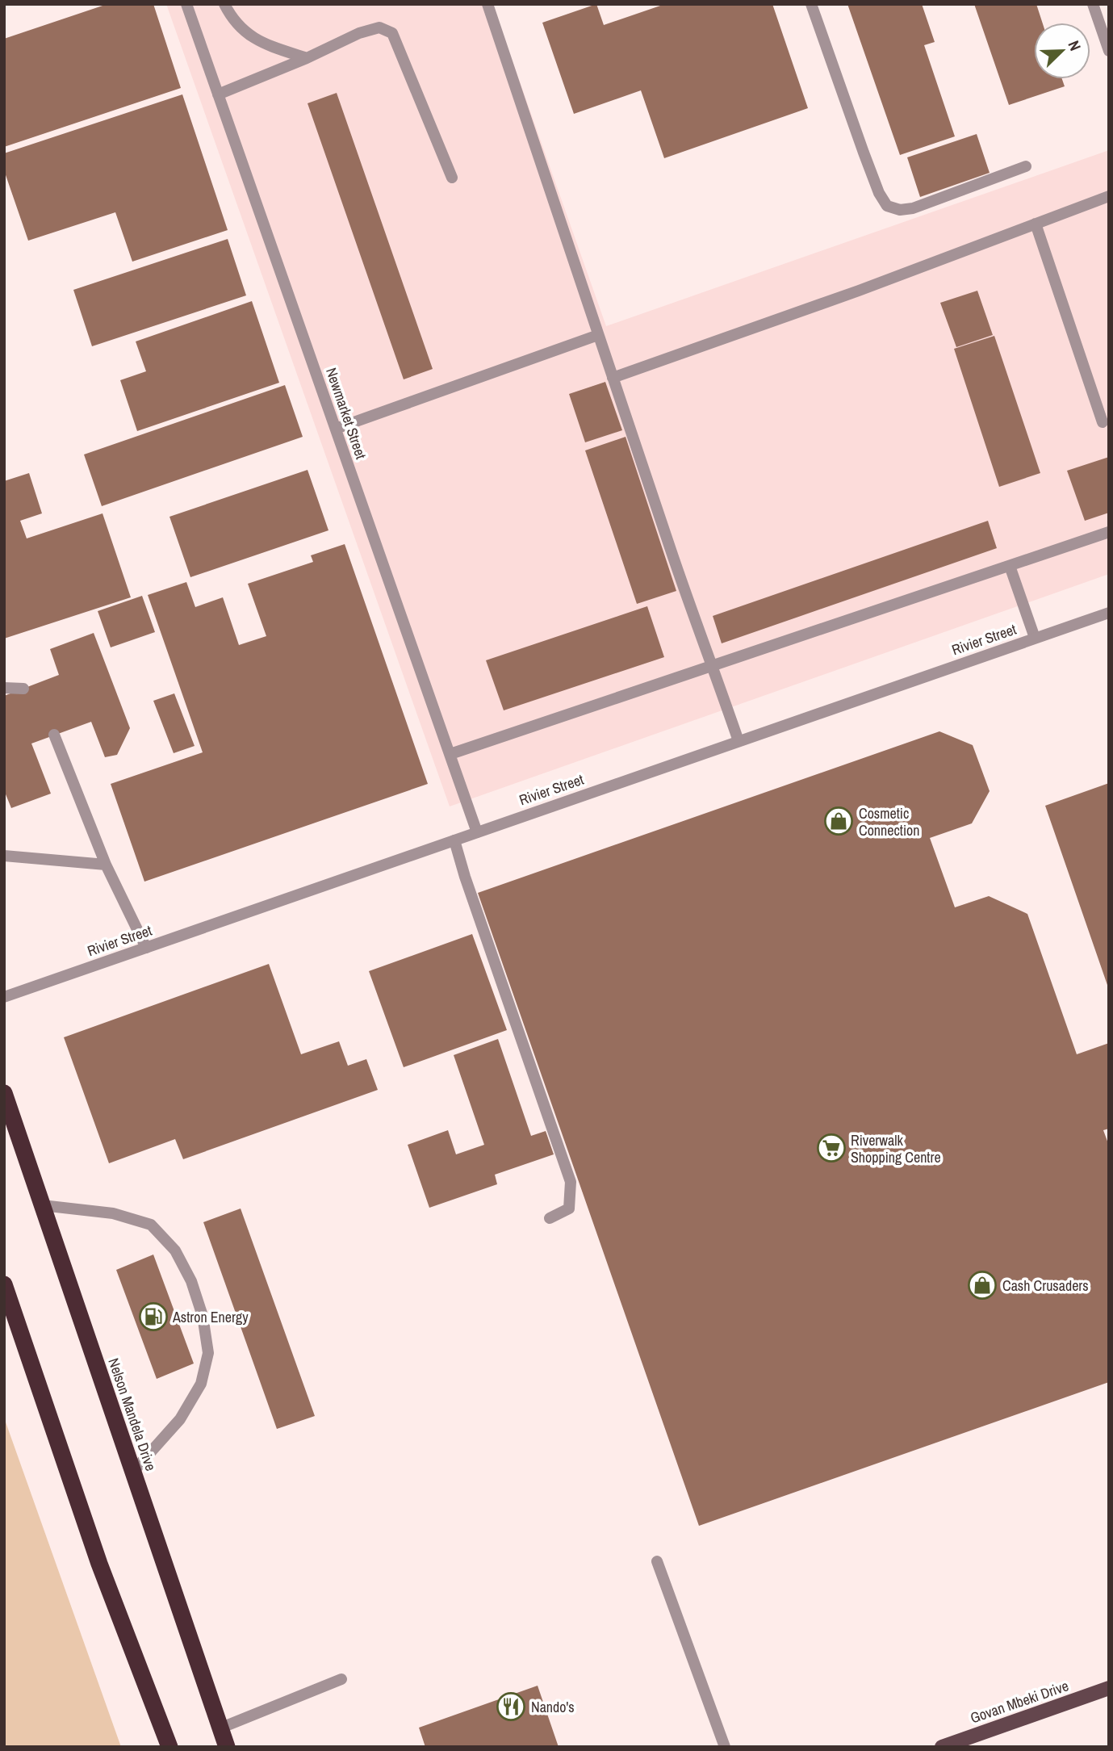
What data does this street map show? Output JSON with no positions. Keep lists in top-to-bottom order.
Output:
{
  "streets": {
    "highway": ["Nelson Mandela Drive"],
    "main road": ["Govan Mbeki Drive"],
    "street": ["Newmarket Street", "Rivier Street"]
  },
  "crossings": [
    ["Newmarket Street", "Rivier Street"]
  ],
  "places": {
    "shop": ["Cosmetic Connection", "Cash Crusaders"],
    "supermarket": ["Riverwalk Shopping Centre"],
    "fuel station": ["Astron Energy"],
    "restaurant": ["Nando's"]
  },
  "north": "top right"
}
